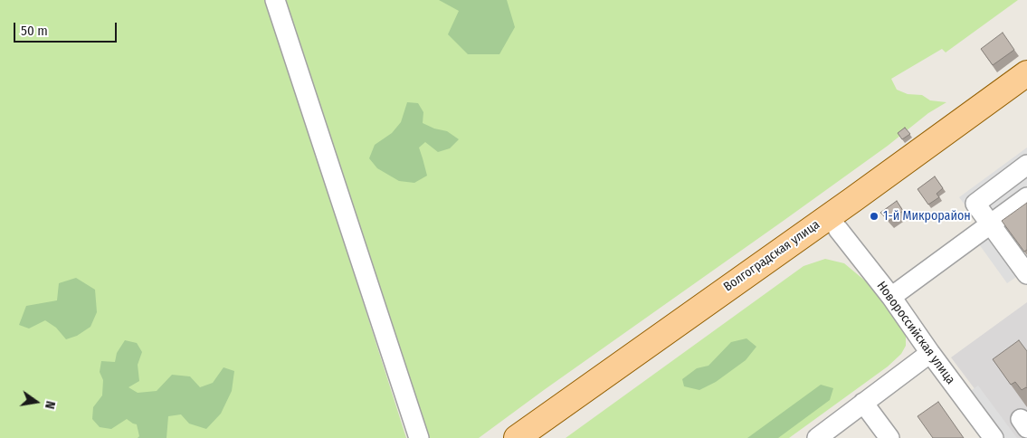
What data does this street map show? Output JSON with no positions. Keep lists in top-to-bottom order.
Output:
{
  "streets": {
    "main road": ["Волгоградская улица"],
    "street": ["Новороссийская улица"]
  },
  "crossings": [
    ["Волгоградская улица", "Новороссийская улица"]
  ],
  "places": ["1-й Микрорайон"],
  "scale_bar": "50 m",
  "north": "right"
}
